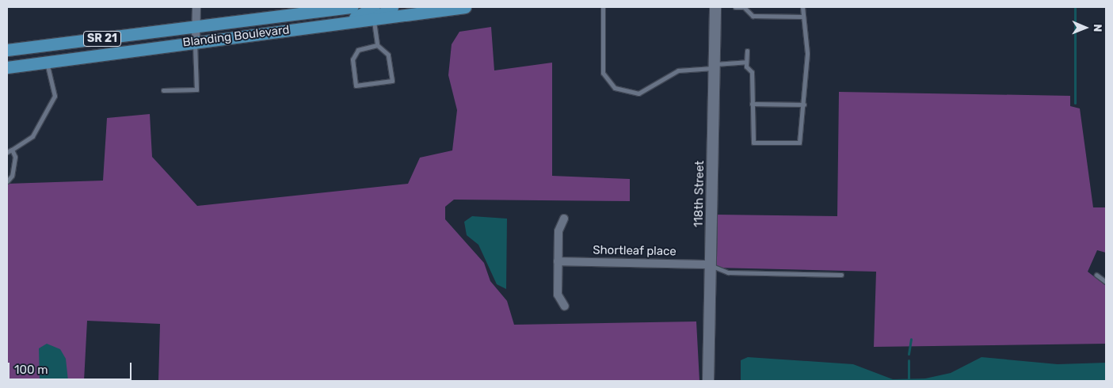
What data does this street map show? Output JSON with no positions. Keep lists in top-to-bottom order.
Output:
{
  "streets": {
    "main road": ["Blanding Boulevard", "SR 21"],
    "street": ["118th Street", "Shortleaf place"]
  },
  "crossings": [
    ["118th Street", "Shortleaf place"]
  ],
  "scale_bar": "100 m",
  "north": "right"
}
